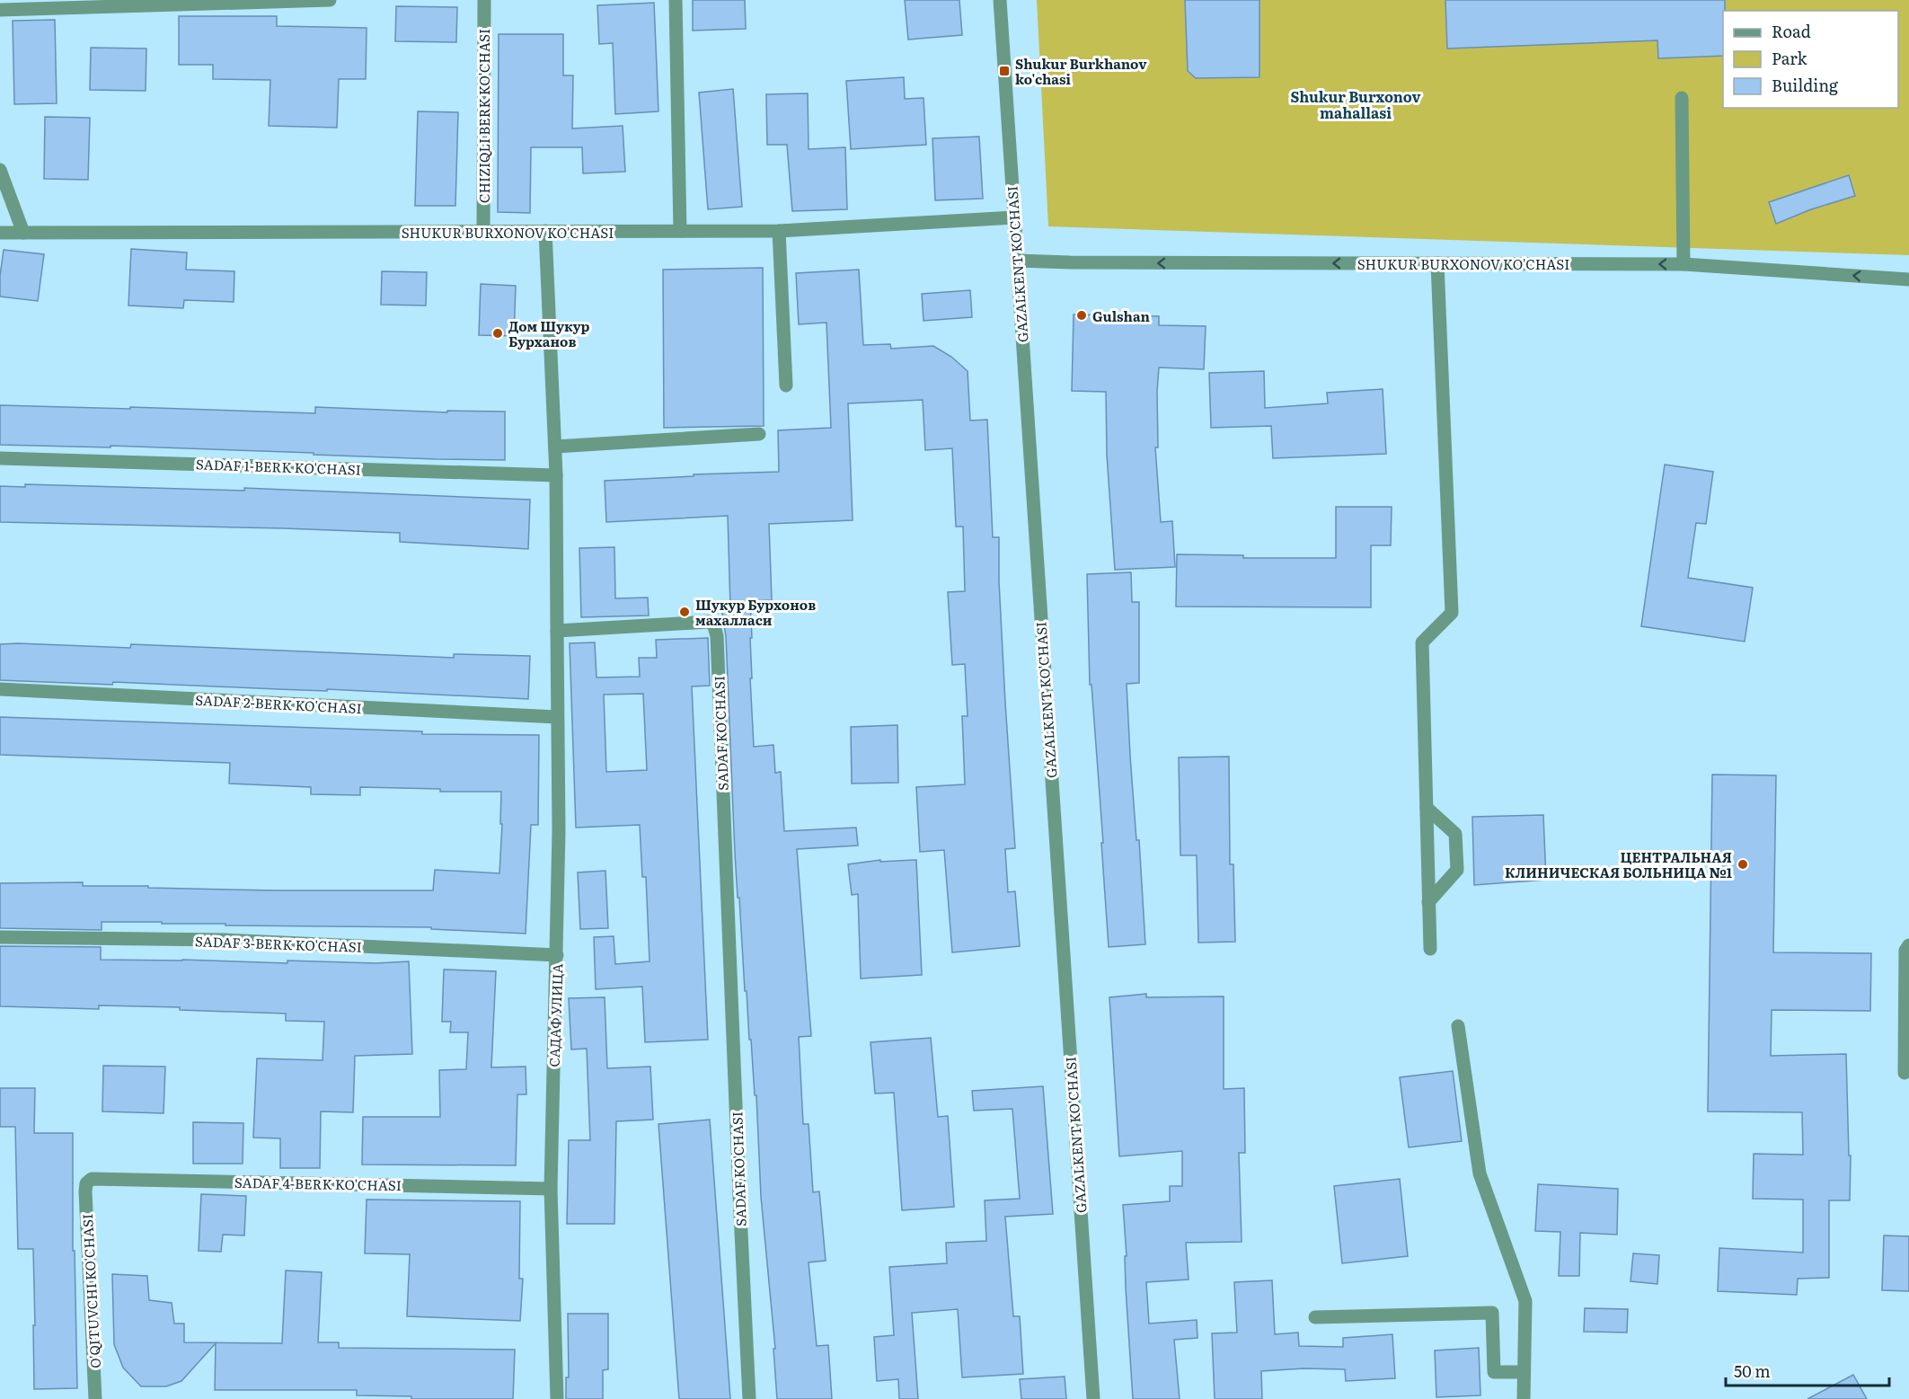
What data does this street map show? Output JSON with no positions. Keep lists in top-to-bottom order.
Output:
{
  "streets": {
    "street": [
      "CHIZIQLI BERK KO'CHASI",
      "SHUKUR BURXONOV KO'CHASI",
      "GAZALKENT KO'CHASI",
      "SADAF 1-BERK KO'CHASI",
      "SADAF 2-BERK KO'CHASI",
      "SADAF KO'CHASI",
      "SADAF 3-BERK KO'CHASI",
      "САДАФ УЛИЦА",
      "SADAF 4-BERK KO'CHASI",
      "O'QITUVCHI KO'CHASI"
    ]
  },
  "crossings": [
    ["CHIZIQLI BERK KO'CHASI", "SHUKUR BURXONOV KO'CHASI"],
    ["SHUKUR BURXONOV KO'CHASI", "GAZALKENT KO'CHASI"],
    ["SADAF 2-BERK KO'CHASI", "САДАФ УЛИЦА"],
    ["SADAF KO'CHASI", "САДАФ УЛИЦА"],
    ["SADAF 3-BERK KO'CHASI", "САДАФ УЛИЦА"],
    ["САДАФ УЛИЦА", "SADAF 4-BERK KO'CHASI"],
    ["SADAF 4-BERK KO'CHASI", "O'QITUVCHI KO'CHASI"]
  ],
  "one_way": ["SHUKUR BURXONOV KO'CHASI"],
  "districts": ["Shukur Burxonov mahallasi"],
  "places": {
    "transit": ["Shukur Burkhanov ko'chasi"],
    "other": [
      "Gulshan",
      "Дом Шукур Бурханов",
      "Шукур Бурхонов махалласи",
      "ЦЕНТРАЛЬНАЯ КЛИНИЧЕСКАЯ БОЛЬНИЦА №1"
    ]
  },
  "legend": ["Road", "Park", "Building"],
  "scale_bar": "50 m"
}
